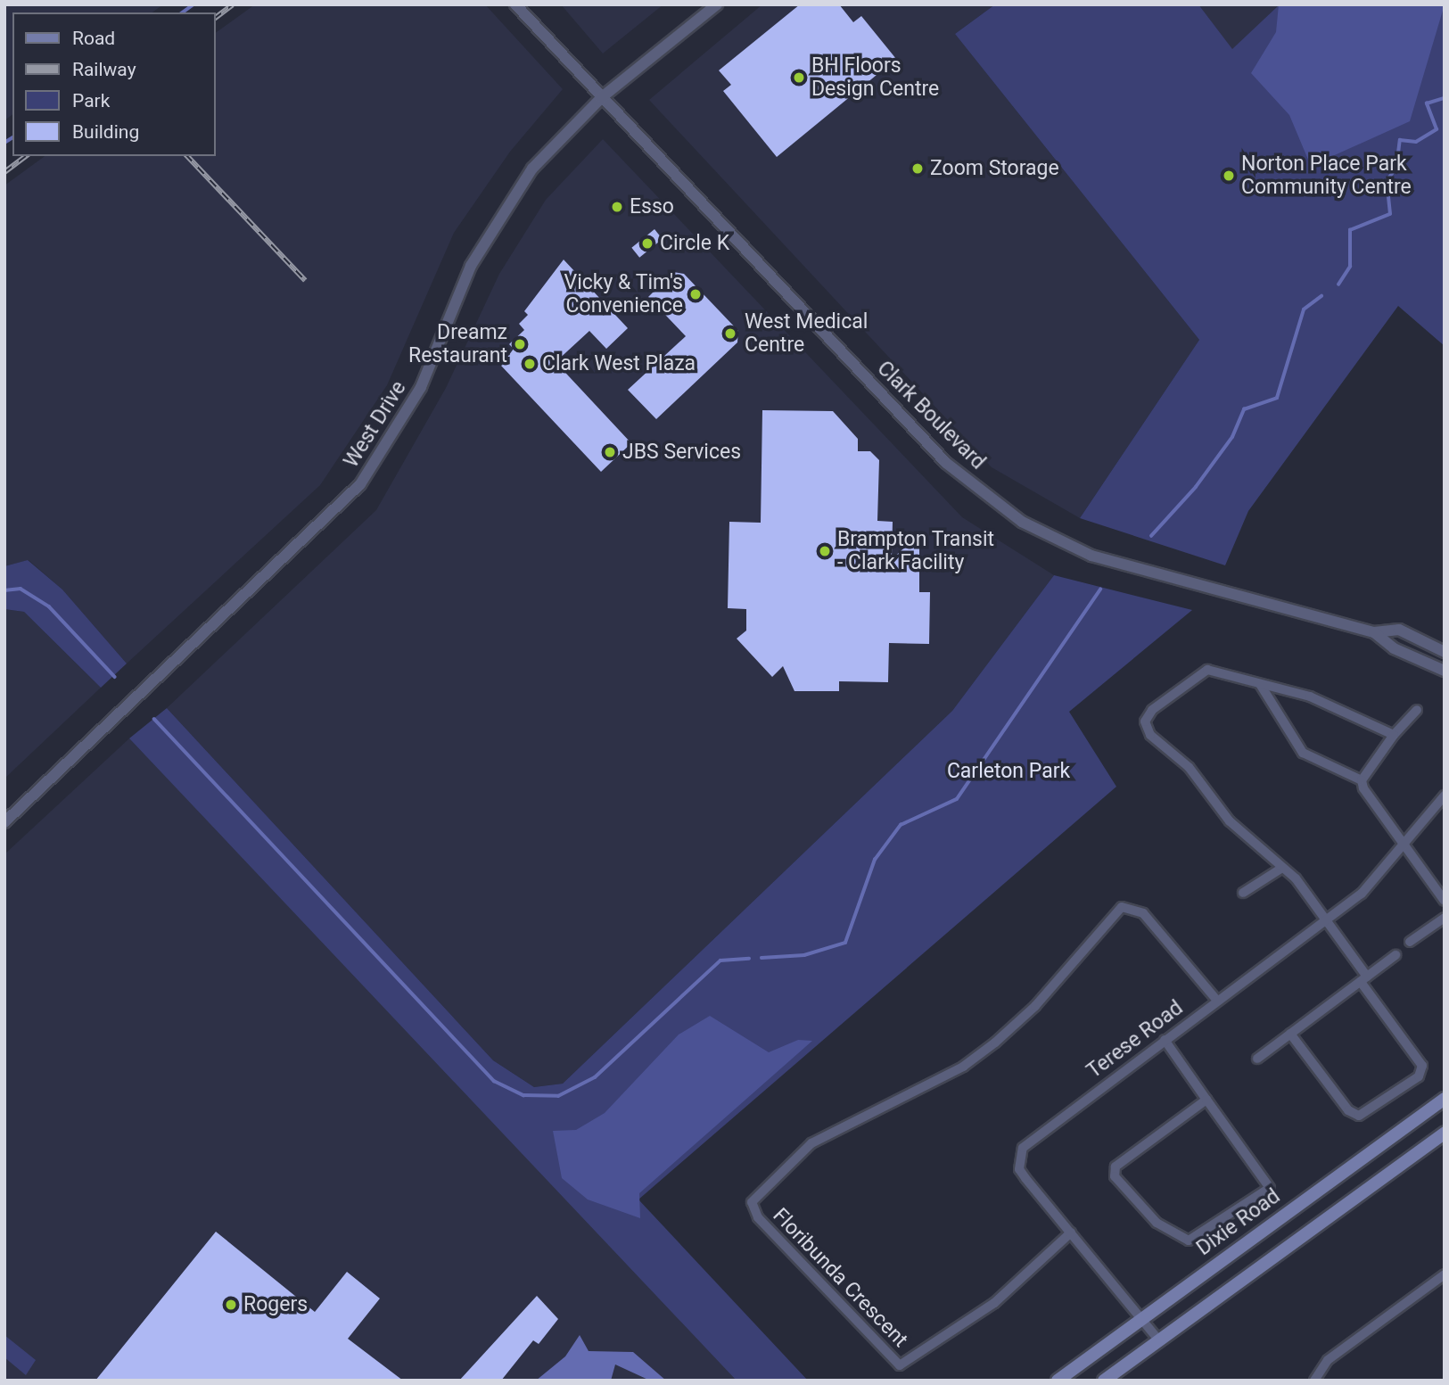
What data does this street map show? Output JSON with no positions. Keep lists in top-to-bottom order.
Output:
{
  "streets": {
    "main road": ["Dixie Road"],
    "street": [
      "Clark Boulevard",
      "West Drive",
      "Terese Road",
      "Floribunda Crescent"
    ]
  },
  "crossings": [
    ["Clark Boulevard", "West Drive"],
    ["Terese Road", "Dixie Road"],
    ["Terese Road", "Floribunda Crescent"]
  ],
  "parks": ["Carleton Park"],
  "places": [
    "BH Floors Design Centre",
    "Zoom Storage",
    "Norton Place Park Community Centre",
    "Esso",
    "Circle K",
    "Vicky & Tim's Convenience",
    "West Medical Centre",
    "Dreamz Restaurant",
    "Clark West Plaza",
    "JBS Services",
    "Brampton Transit - Clark Facility",
    "Rogers"
  ],
  "legend": [
    "Road",
    "Railway",
    "Park",
    "Building"
  ]
}
